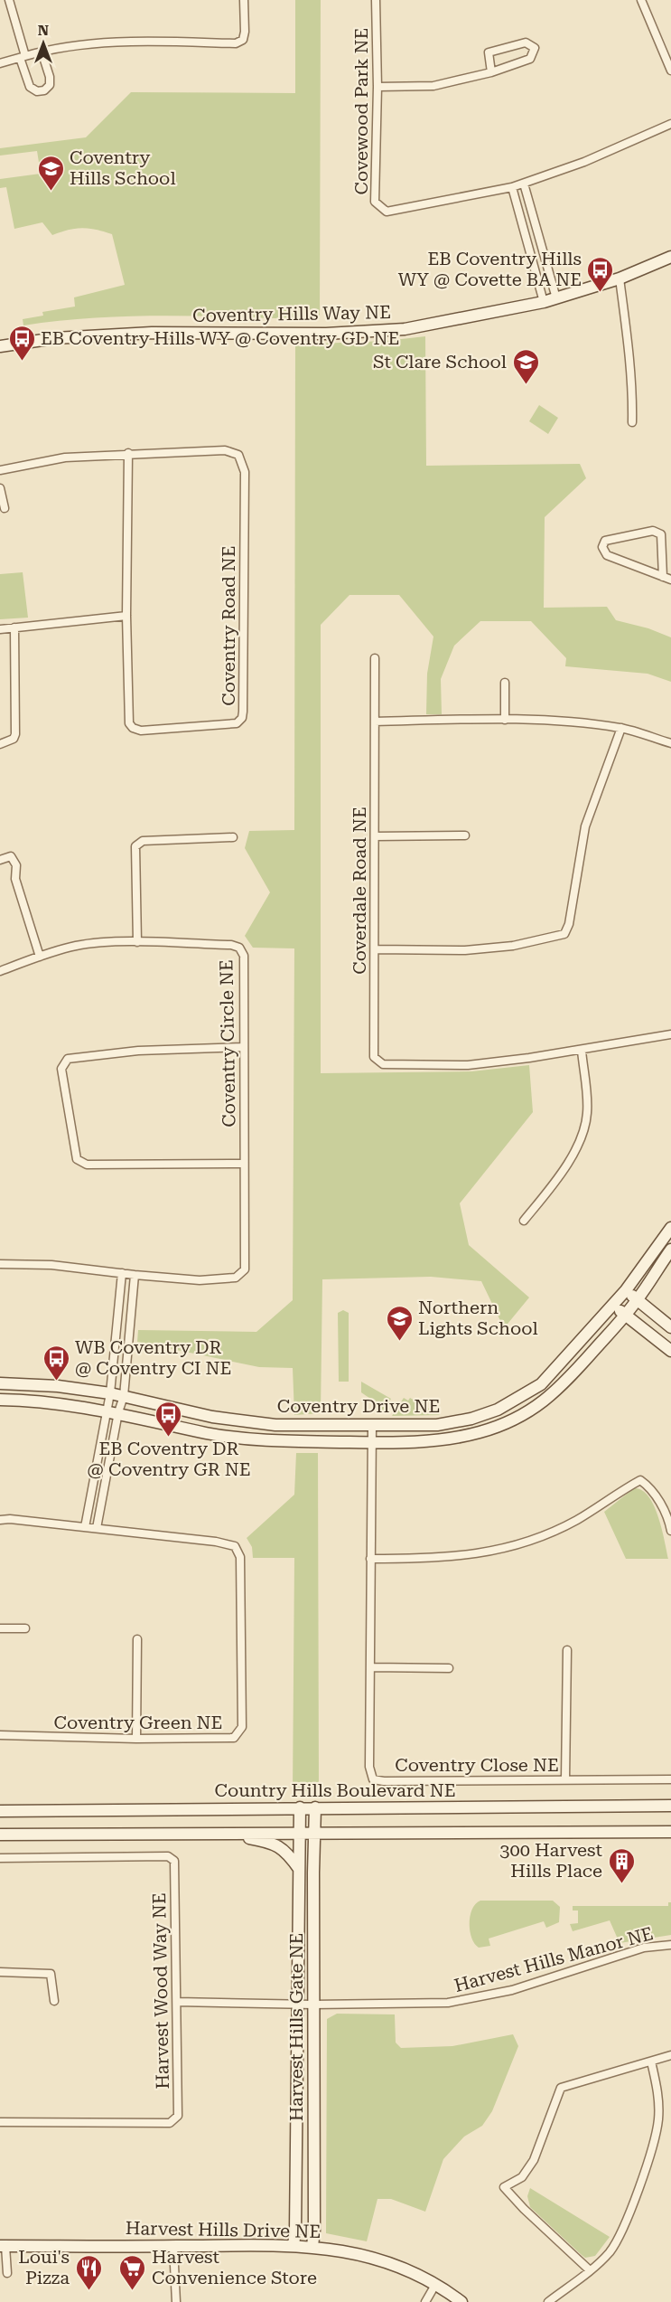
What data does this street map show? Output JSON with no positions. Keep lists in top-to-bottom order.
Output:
{
  "streets": {
    "street": [
      "Covewood Park NE",
      "Coventry Hills Way NE",
      "Coventry Road NE",
      "Coverdale Road NE",
      "Coventry Circle NE",
      "Coventry Drive NE",
      "Coventry Green NE",
      "Coventry Close NE",
      "Country Hills Boulevard NE",
      "Harvest Hills Manor NE",
      "Harvest Wood Way NE",
      "Harvest Hills Gate NE",
      "Harvest Hills Drive NE"
    ]
  },
  "crossings": [
    ["Coventry Drive NE", "Coventry Close NE"],
    ["Country Hills Boulevard NE", "Harvest Hills Gate NE"],
    ["Harvest Hills Manor NE", "Harvest Wood Way NE"],
    ["Harvest Hills Manor NE", "Harvest Hills Gate NE"],
    ["Harvest Hills Gate NE", "Harvest Hills Drive NE"]
  ],
  "places": {
    "school or university": ["Coventry Hills School", "St Clare School", "Northern Lights School"],
    "bus stop": [
      "EB Coventry Hills WY @ Covette BA NE",
      "EB Coventry Hills WY @ Coventry GD NE",
      "WB Coventry DR @ Coventry CI NE",
      "EB Coventry DR @ Coventry GR NE"
    ],
    "building": ["300 Harvest Hills Place"],
    "restaurant": ["Loui's Pizza"],
    "supermarket": ["Harvest Convenience Store"]
  },
  "north": "top"
}
